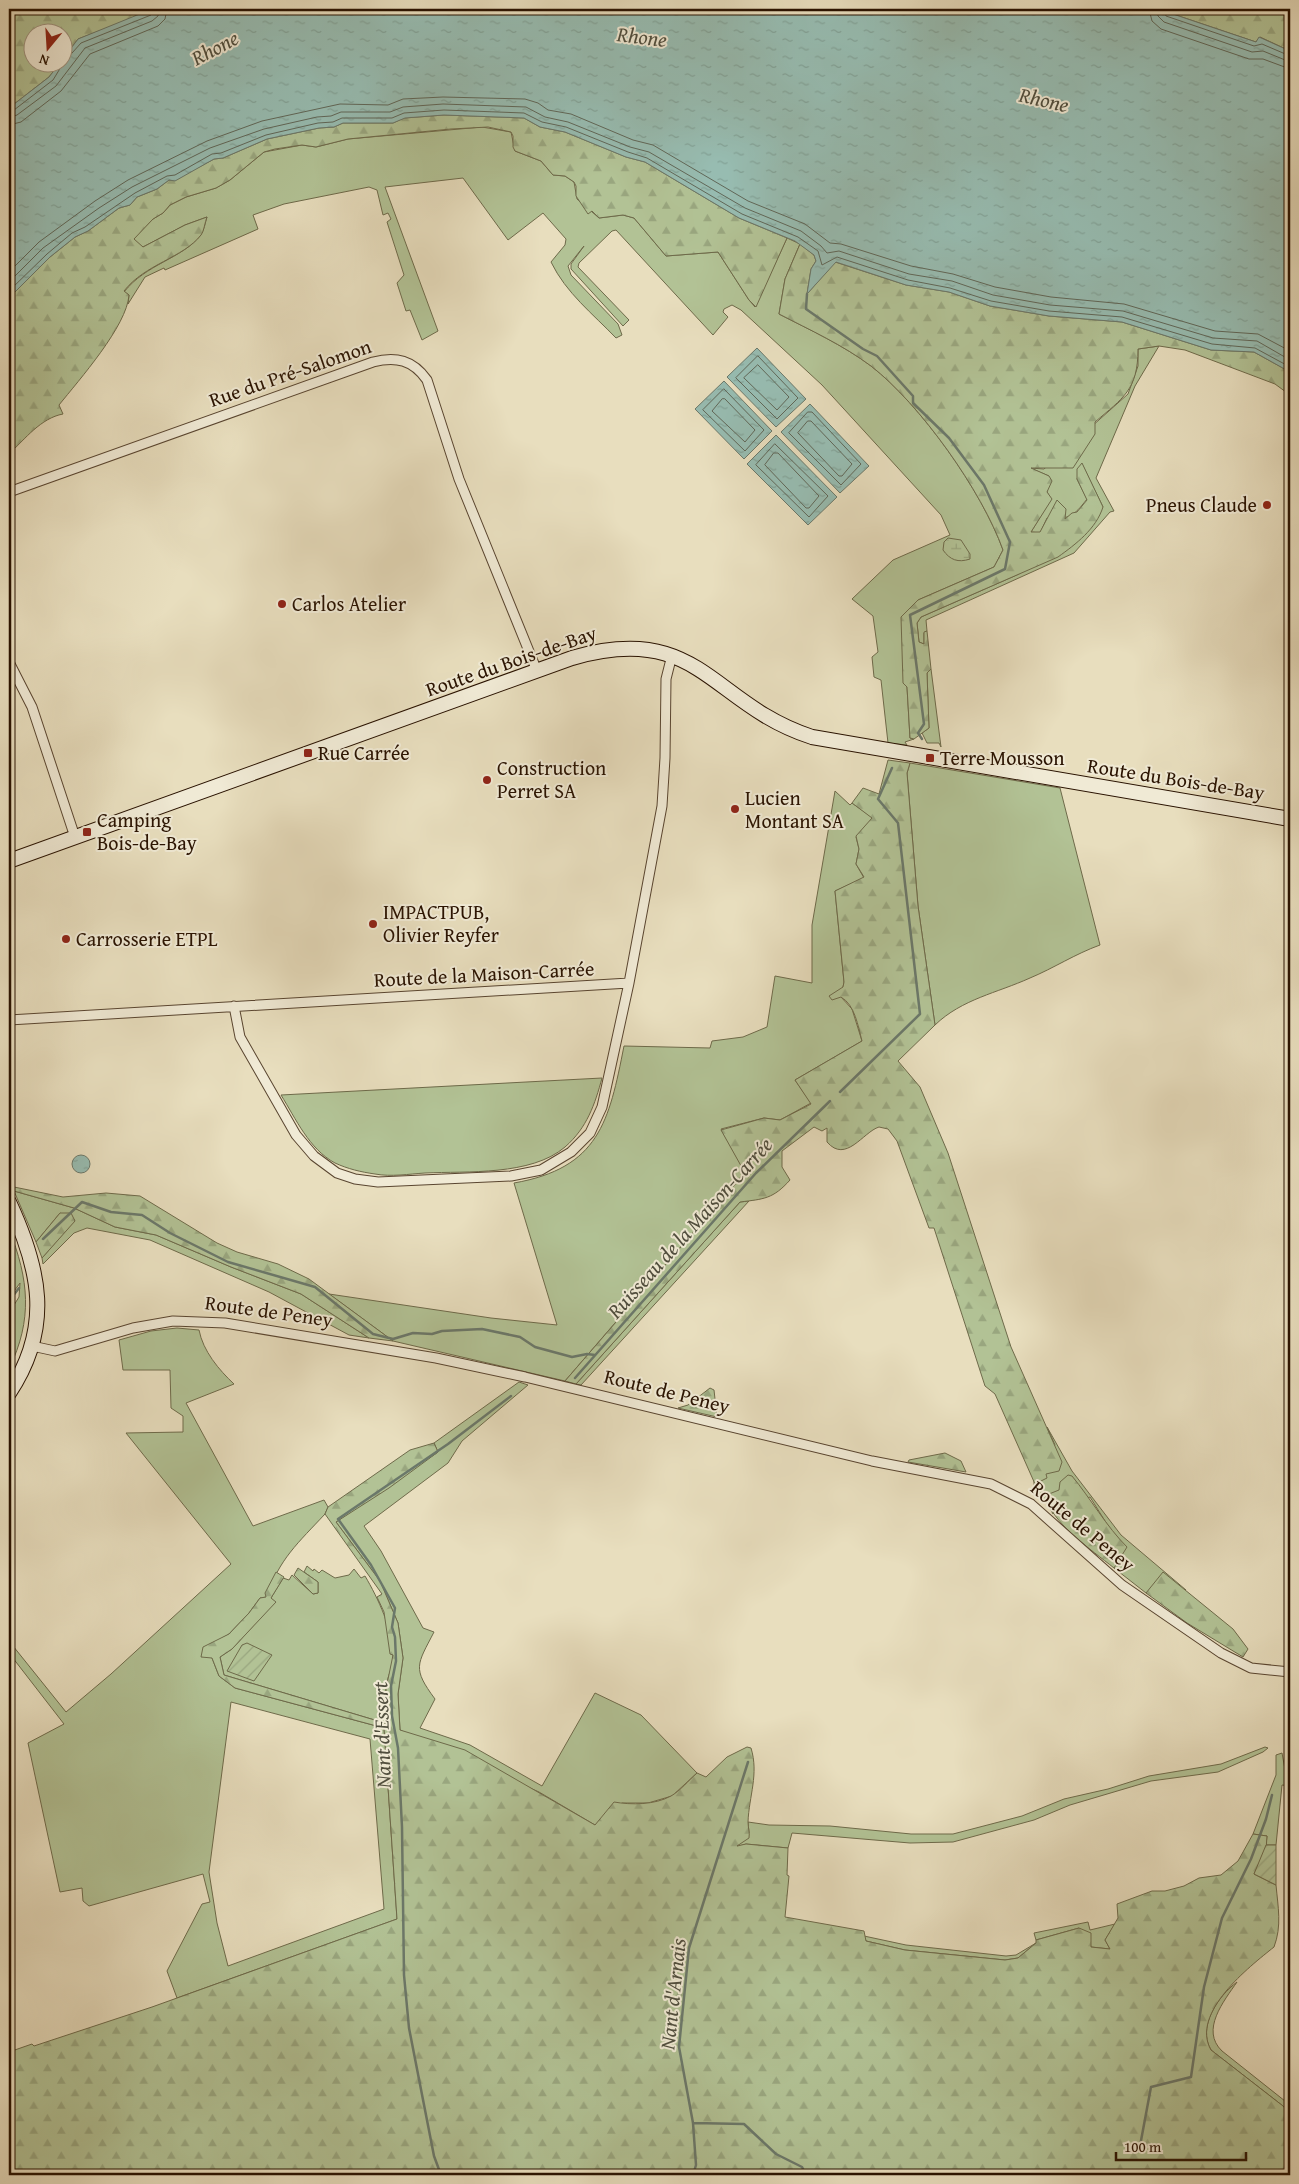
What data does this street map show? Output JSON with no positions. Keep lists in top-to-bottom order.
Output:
{
  "streets": {
    "main road": ["Route du Bois-de-Bay"],
    "street": ["Rue du Pré-Salomon", "Route de la Maison-Carrée", "Route de Peney"]
  },
  "crossings": [
    ["Rue du Pré-Salomon", "Route du Bois-de-Bay"]
  ],
  "water": [
    "Rhone",
    "Ruisseau de la Maison-Carrée",
    "Nant d'Essert",
    "Nant d'Arnais"
  ],
  "places": {
    "other": [
      "Pneus Claude",
      "Carlos Atelier",
      "Construction Perret SA",
      "Lucien Montant SA",
      "IMPACTPUB, Olivier Reyfer",
      "Carrosserie ETPL"
    ],
    "transit": ["Rue Carrée", "Terre Mousson", "Camping Bois-de-Bay"]
  },
  "scale_bar": "100 m",
  "north": "bottom"
}
